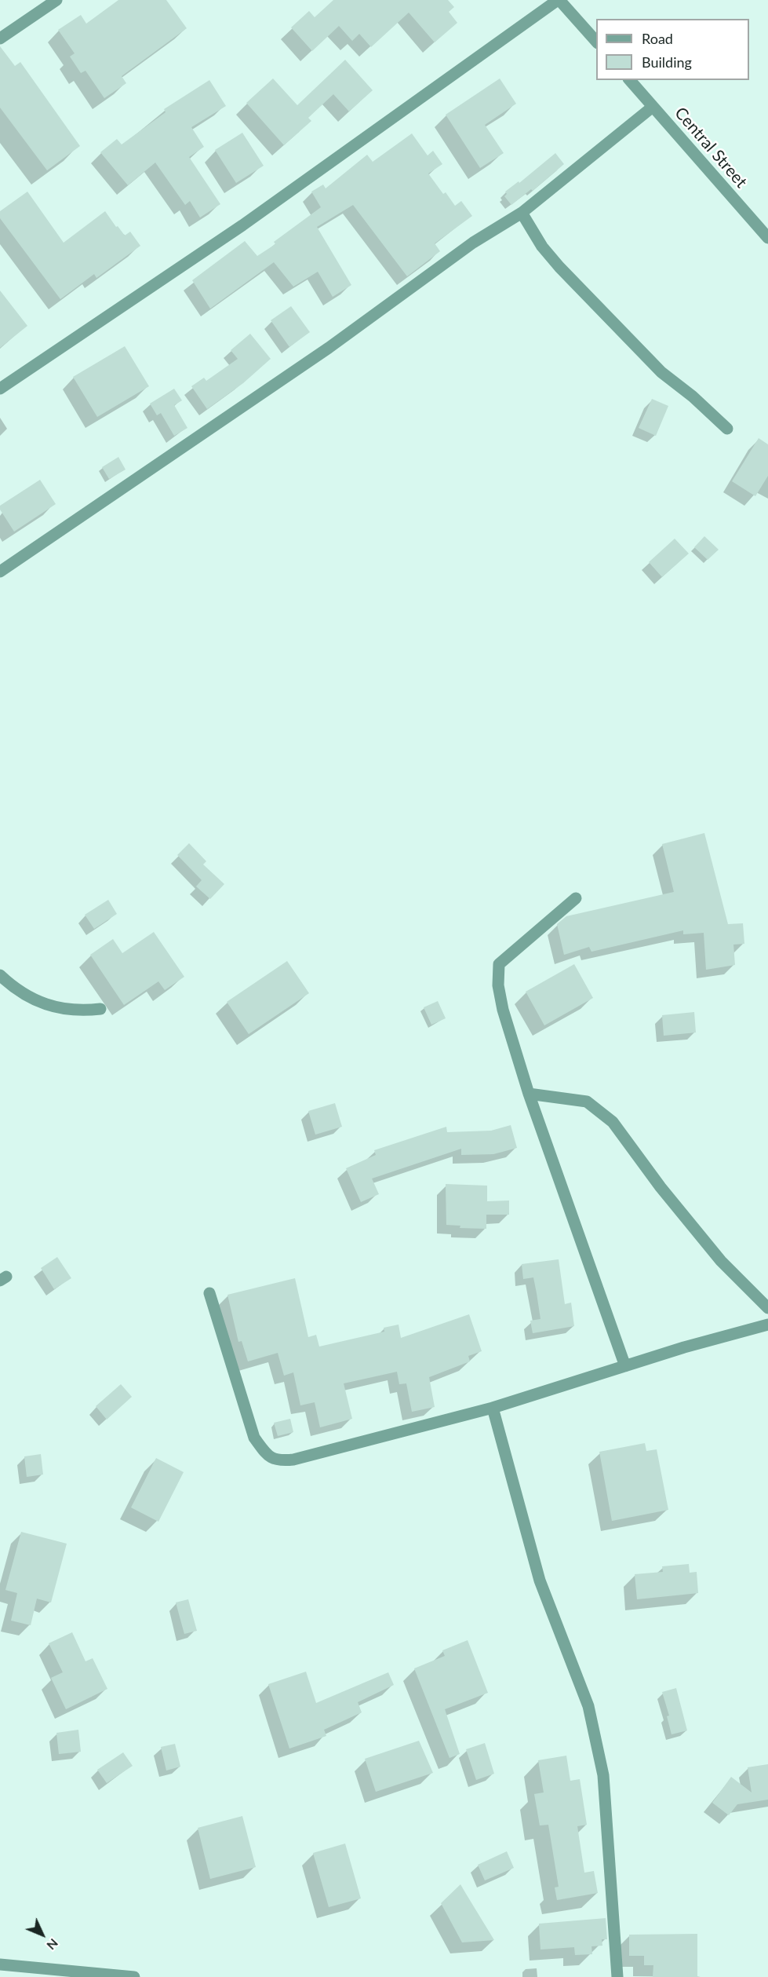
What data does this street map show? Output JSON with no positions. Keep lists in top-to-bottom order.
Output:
{
  "streets": {
    "street": ["Central Street"]
  },
  "legend": ["Road", "Building"],
  "north": "bottom right"
}
